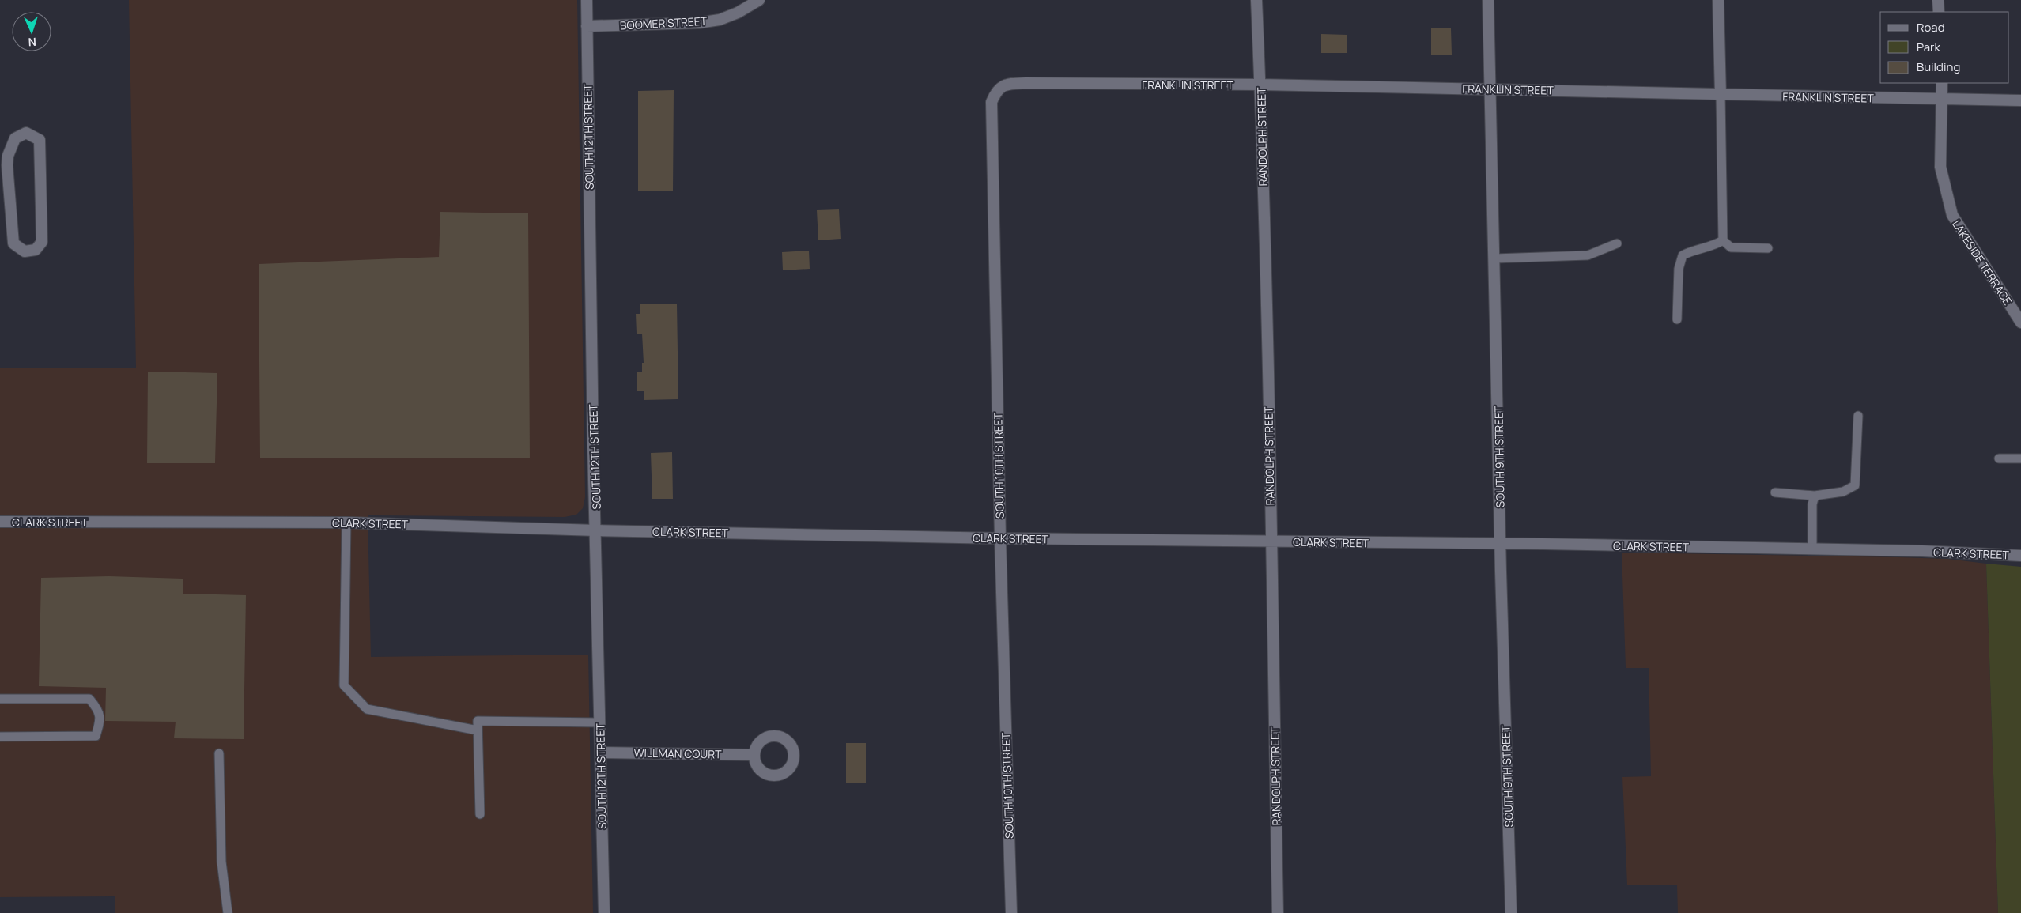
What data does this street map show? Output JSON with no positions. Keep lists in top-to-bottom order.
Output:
{
  "streets": {
    "street": [
      "BOOMER STREET",
      "FRANKLIN STREET",
      "SOUTH 12TH STREET",
      "RANDOLPH STREET",
      "LAKESIDE TERRACE",
      "SOUTH 9TH STREET",
      "SOUTH 10TH STREET",
      "CLARK STREET",
      "WILLMAN COURT"
    ]
  },
  "crossings": [
    ["BOOMER STREET", "SOUTH 12TH STREET"],
    ["FRANKLIN STREET", "RANDOLPH STREET"],
    ["FRANKLIN STREET", "LAKESIDE TERRACE"],
    ["FRANKLIN STREET", "SOUTH 9TH STREET"],
    ["FRANKLIN STREET", "SOUTH 10TH STREET"],
    ["SOUTH 12TH STREET", "CLARK STREET"],
    ["SOUTH 12TH STREET", "WILLMAN COURT"],
    ["RANDOLPH STREET", "CLARK STREET"],
    ["SOUTH 9TH STREET", "CLARK STREET"],
    ["SOUTH 10TH STREET", "CLARK STREET"]
  ],
  "legend": ["Road", "Park", "Building"],
  "north": "bottom"
}
